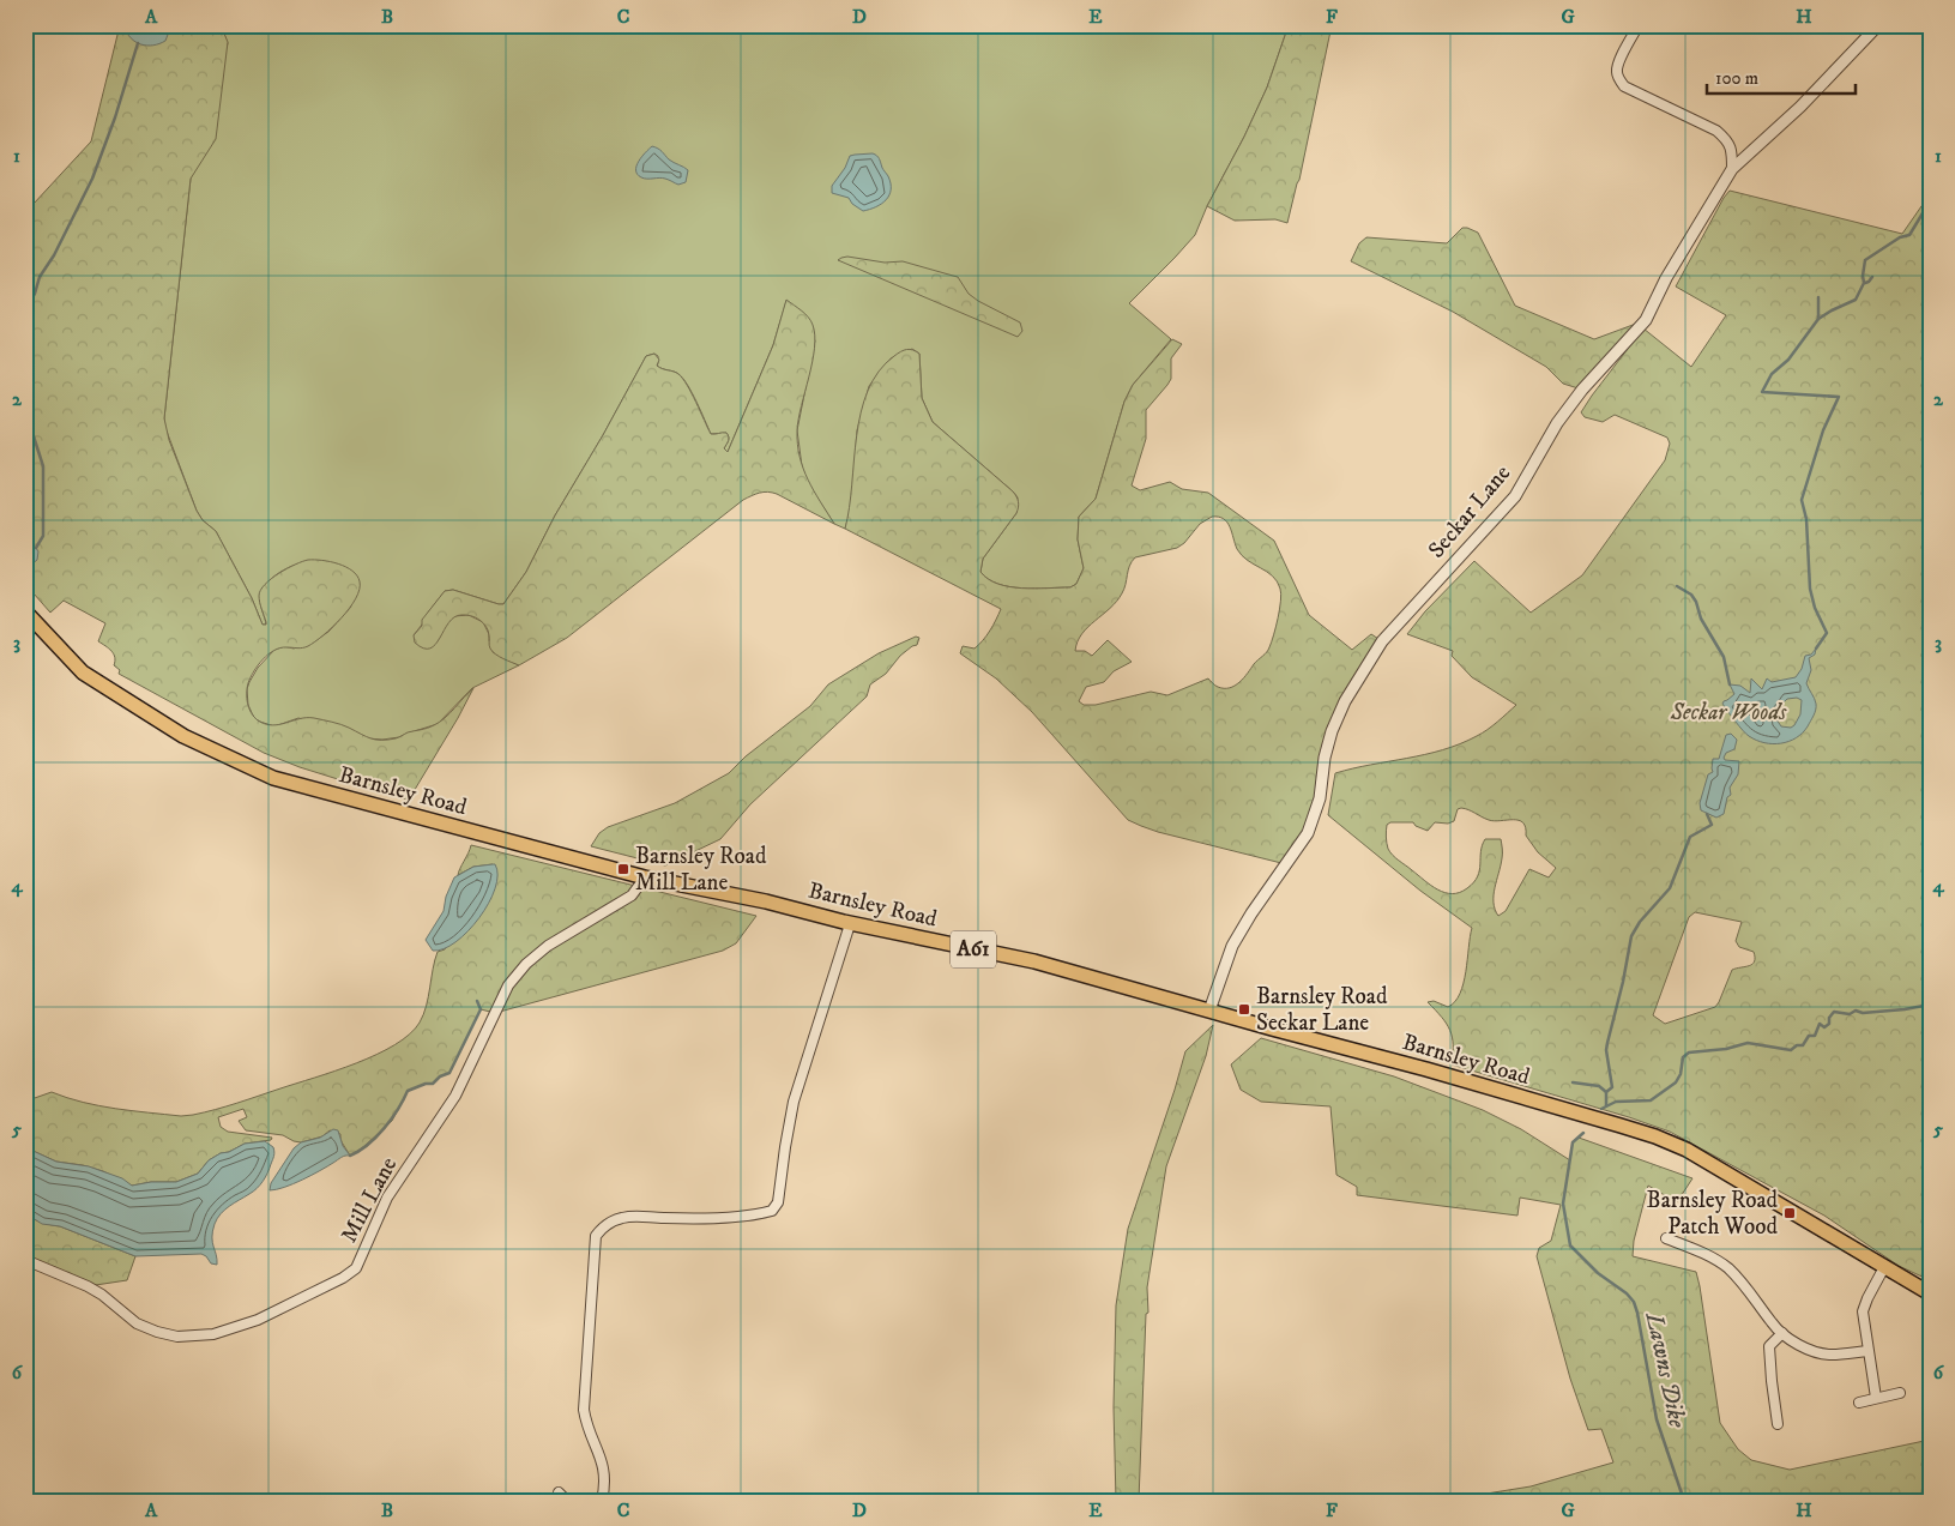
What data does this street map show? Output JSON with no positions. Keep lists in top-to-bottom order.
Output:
{
  "streets": {
    "main road": ["Barnsley Road", "A61"],
    "street": ["Seckar Lane", "Mill Lane"]
  },
  "crossings": [
    ["Seckar Lane", "Barnsley Road"],
    ["Barnsley Road", "Mill Lane"]
  ],
  "water": ["Lawns Dike"],
  "parks": ["Seckar Woods"],
  "places": {
    "transit": ["Barnsley Road Mill Lane", "Barnsley Road Seckar Lane", "Barnsley Road Patch Wood"]
  },
  "scale_bar": "100 m",
  "grid": {
    "columns": [
      "A",
      "B",
      "C",
      "D",
      "E",
      "F",
      "G",
      "H"
    ],
    "rows": [
      "1",
      "2",
      "3",
      "4",
      "5",
      "6"
    ]
  }
}
